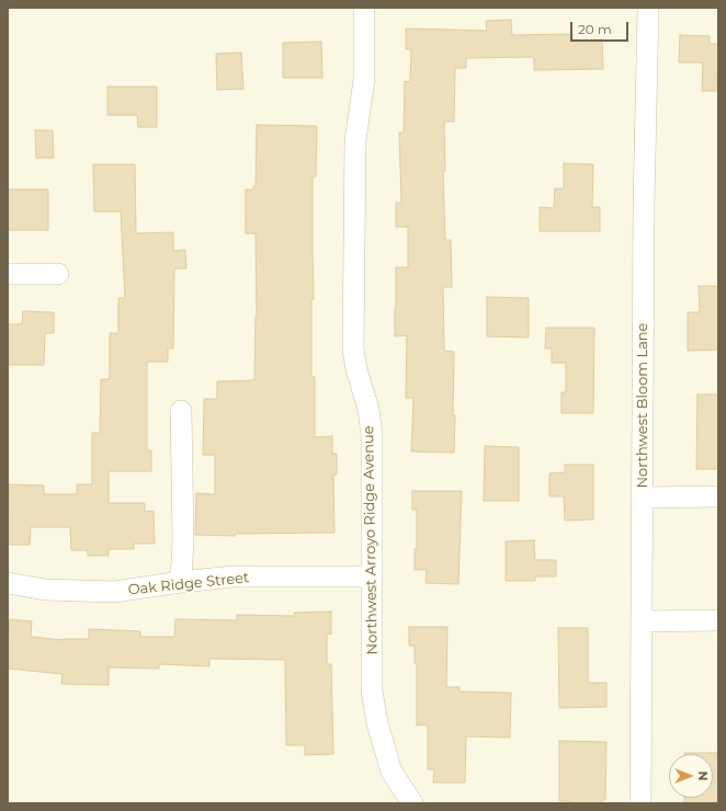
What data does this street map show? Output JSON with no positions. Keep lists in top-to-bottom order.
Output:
{
  "streets": {
    "street": ["Northwest Bloom Lane", "Northwest Arroyo Ridge Avenue", "Oak Ridge Street"]
  },
  "crossings": [
    ["Northwest Arroyo Ridge Avenue", "Oak Ridge Street"]
  ],
  "scale_bar": "20 m",
  "north": "right"
}
